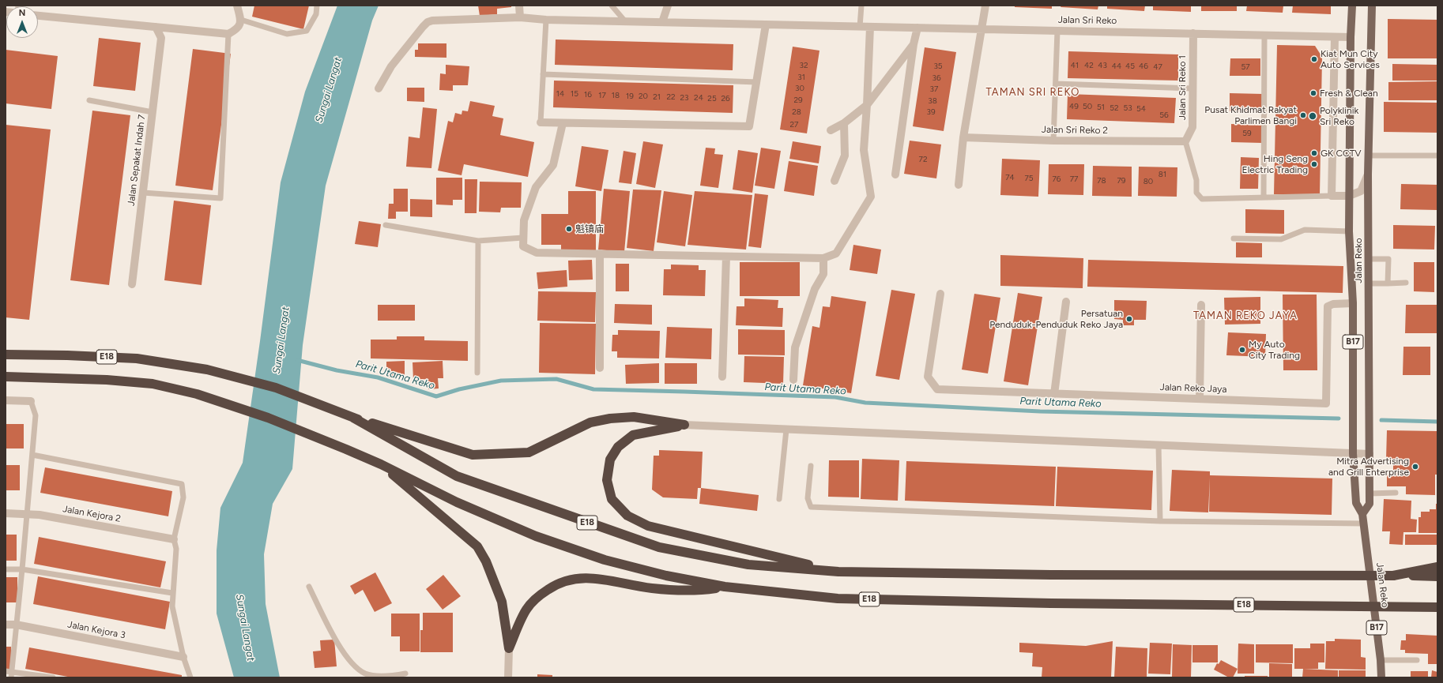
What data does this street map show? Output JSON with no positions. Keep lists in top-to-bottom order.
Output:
{
  "streets": {
    "highway": ["E18"],
    "main road": ["Jalan Reko", "B17"],
    "street": [
      "Jalan Sri Reko",
      "Jalan Sri Reko 1",
      "Jalan Sri Reko 2",
      "Jalan Sepakat Indah 7",
      "Jalan Reko Jaya",
      "Jalan Kejora 2",
      "Jalan Kejora 3"
    ]
  },
  "crossings": [
    ["Jalan Sri Reko", "Jalan Sri Reko 1"],
    ["Jalan Sri Reko", "Jalan Reko"],
    ["Jalan Sri Reko 1", "Jalan Sri Reko 2"],
    ["Jalan Reko", "Jalan Reko Jaya"]
  ],
  "districts": ["TAMAN SRI REKO", "TAMAN REKO JAYA"],
  "water": ["Sungai Langat", "Parit Utama Reko"],
  "places": [
    "Kiat Mun City Auto Services",
    "Fresh & Clean",
    "Pusat Khidmat Rakyat Parlimen Bangi",
    "Polyklinik Sri Reko",
    "GK CCTV",
    "Hing Seng Electric Trading",
    "魁镇庙",
    "Persatuan Penduduk-Penduduk Reko Jaya",
    "My Auto City Trading",
    "Mitra Advertising and Grill Enterprise"
  ],
  "house_numbers": [
    "32",
    "41",
    "42",
    "43",
    "35",
    "44",
    "45",
    "46",
    "47",
    "57",
    "31",
    "36",
    "30",
    "37",
    "14",
    "15",
    "16",
    "17",
    "18",
    "19",
    "20",
    "21",
    "22",
    "23",
    "24",
    "25",
    "26",
    "29",
    "38",
    "49",
    "50",
    "51",
    "52",
    "53",
    "54",
    "28",
    "39",
    "56",
    "27",
    "59",
    "72",
    "81",
    "74",
    "75",
    "76",
    "77",
    "78",
    "79",
    "80"
  ],
  "north": "top"
}
